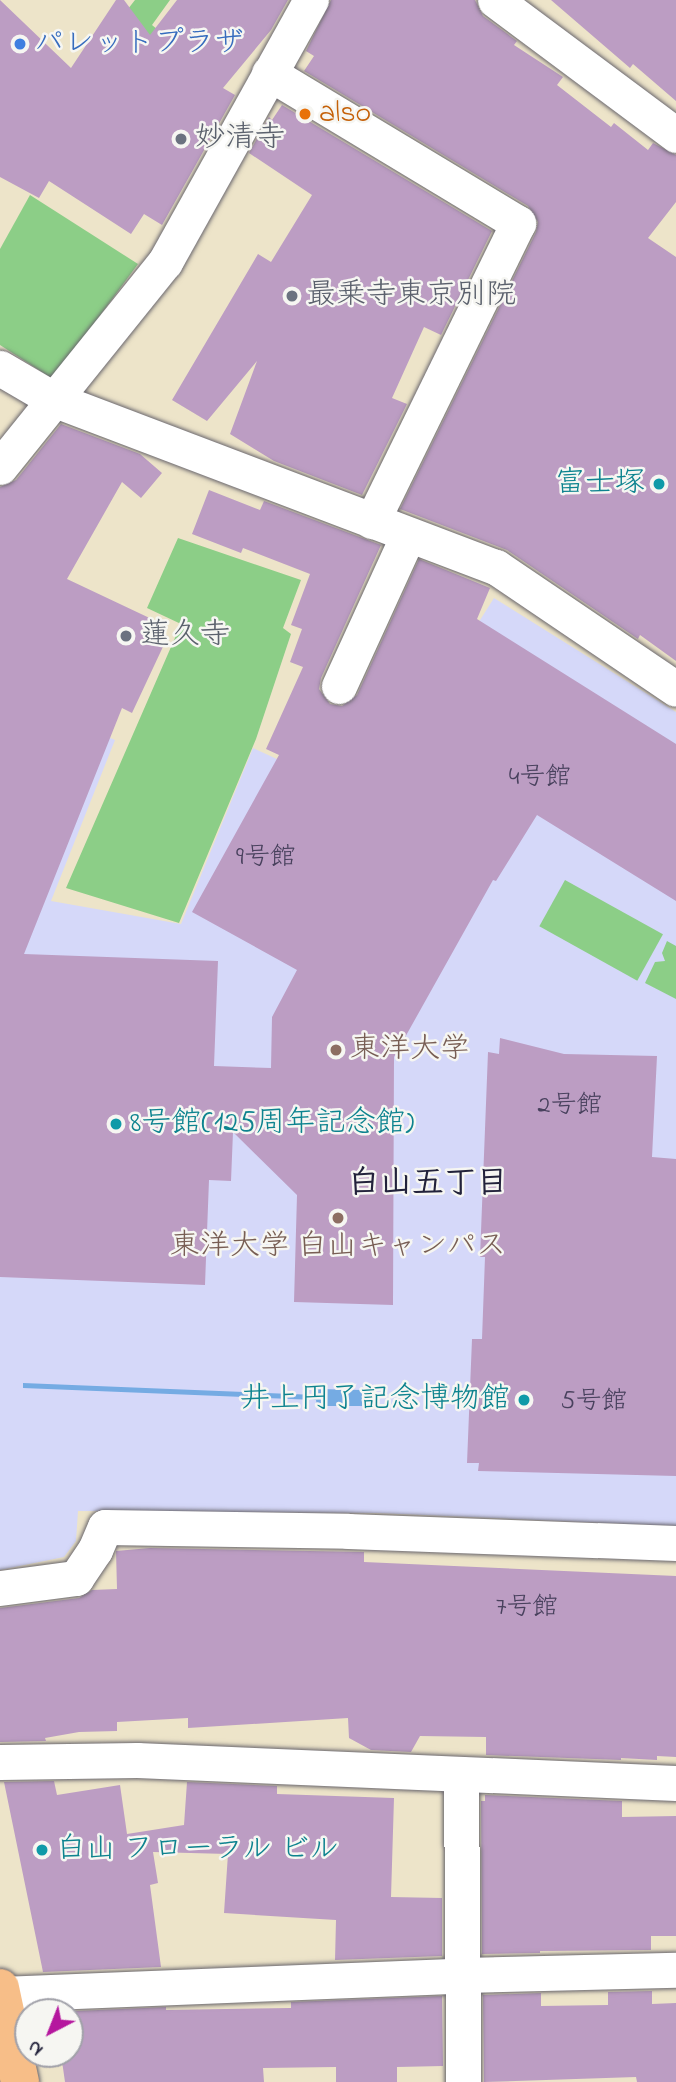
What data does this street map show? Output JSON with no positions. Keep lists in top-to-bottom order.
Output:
{
  "districts": ["白山五丁目"],
  "places": [
    "パレットプラザ",
    "also",
    "妙清寺",
    "最乗寺東京別院",
    "富士塚",
    "蓮久寺",
    "東洋大学",
    "8号館(125周年記念館)",
    "東洋大学 白山キャンパス",
    "井上円了記念博物館",
    "白山 フローラル ビル"
  ],
  "house_numbers": [
    "4号館",
    "9号館",
    "2号館",
    "5号館",
    "7号館"
  ],
  "north": "bottom left"
}
